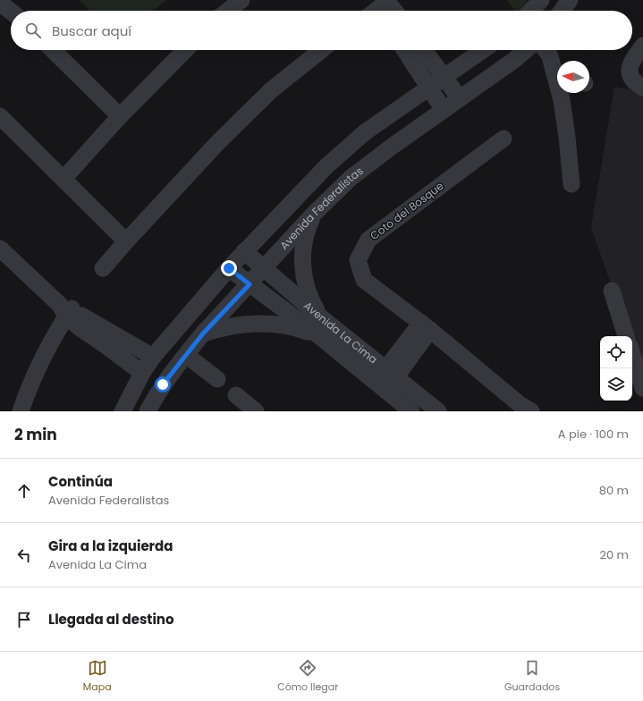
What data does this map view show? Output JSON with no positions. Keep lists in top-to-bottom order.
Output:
{
  "streets": {
    "street": ["Avenida Federalistas", "Coto del Bosque", "Avenida La Cima"]
  },
  "crossings": [
    ["Avenida Federalistas", "Avenida La Cima"]
  ],
  "north": "left",
  "page": {
    "search": "Buscar aquí",
    "heading": ["2 min", "A pie · 100 m"],
    "list": [
      ["Continúa", "Avenida Federalistas", "80 m"],
      ["Gira a la izquierda", "Avenida La Cima", "20 m"],
      "Llegada al destino"
    ],
    "nav": ["Mapa", "Cómo llegar", "Guardados"]
  }
}
